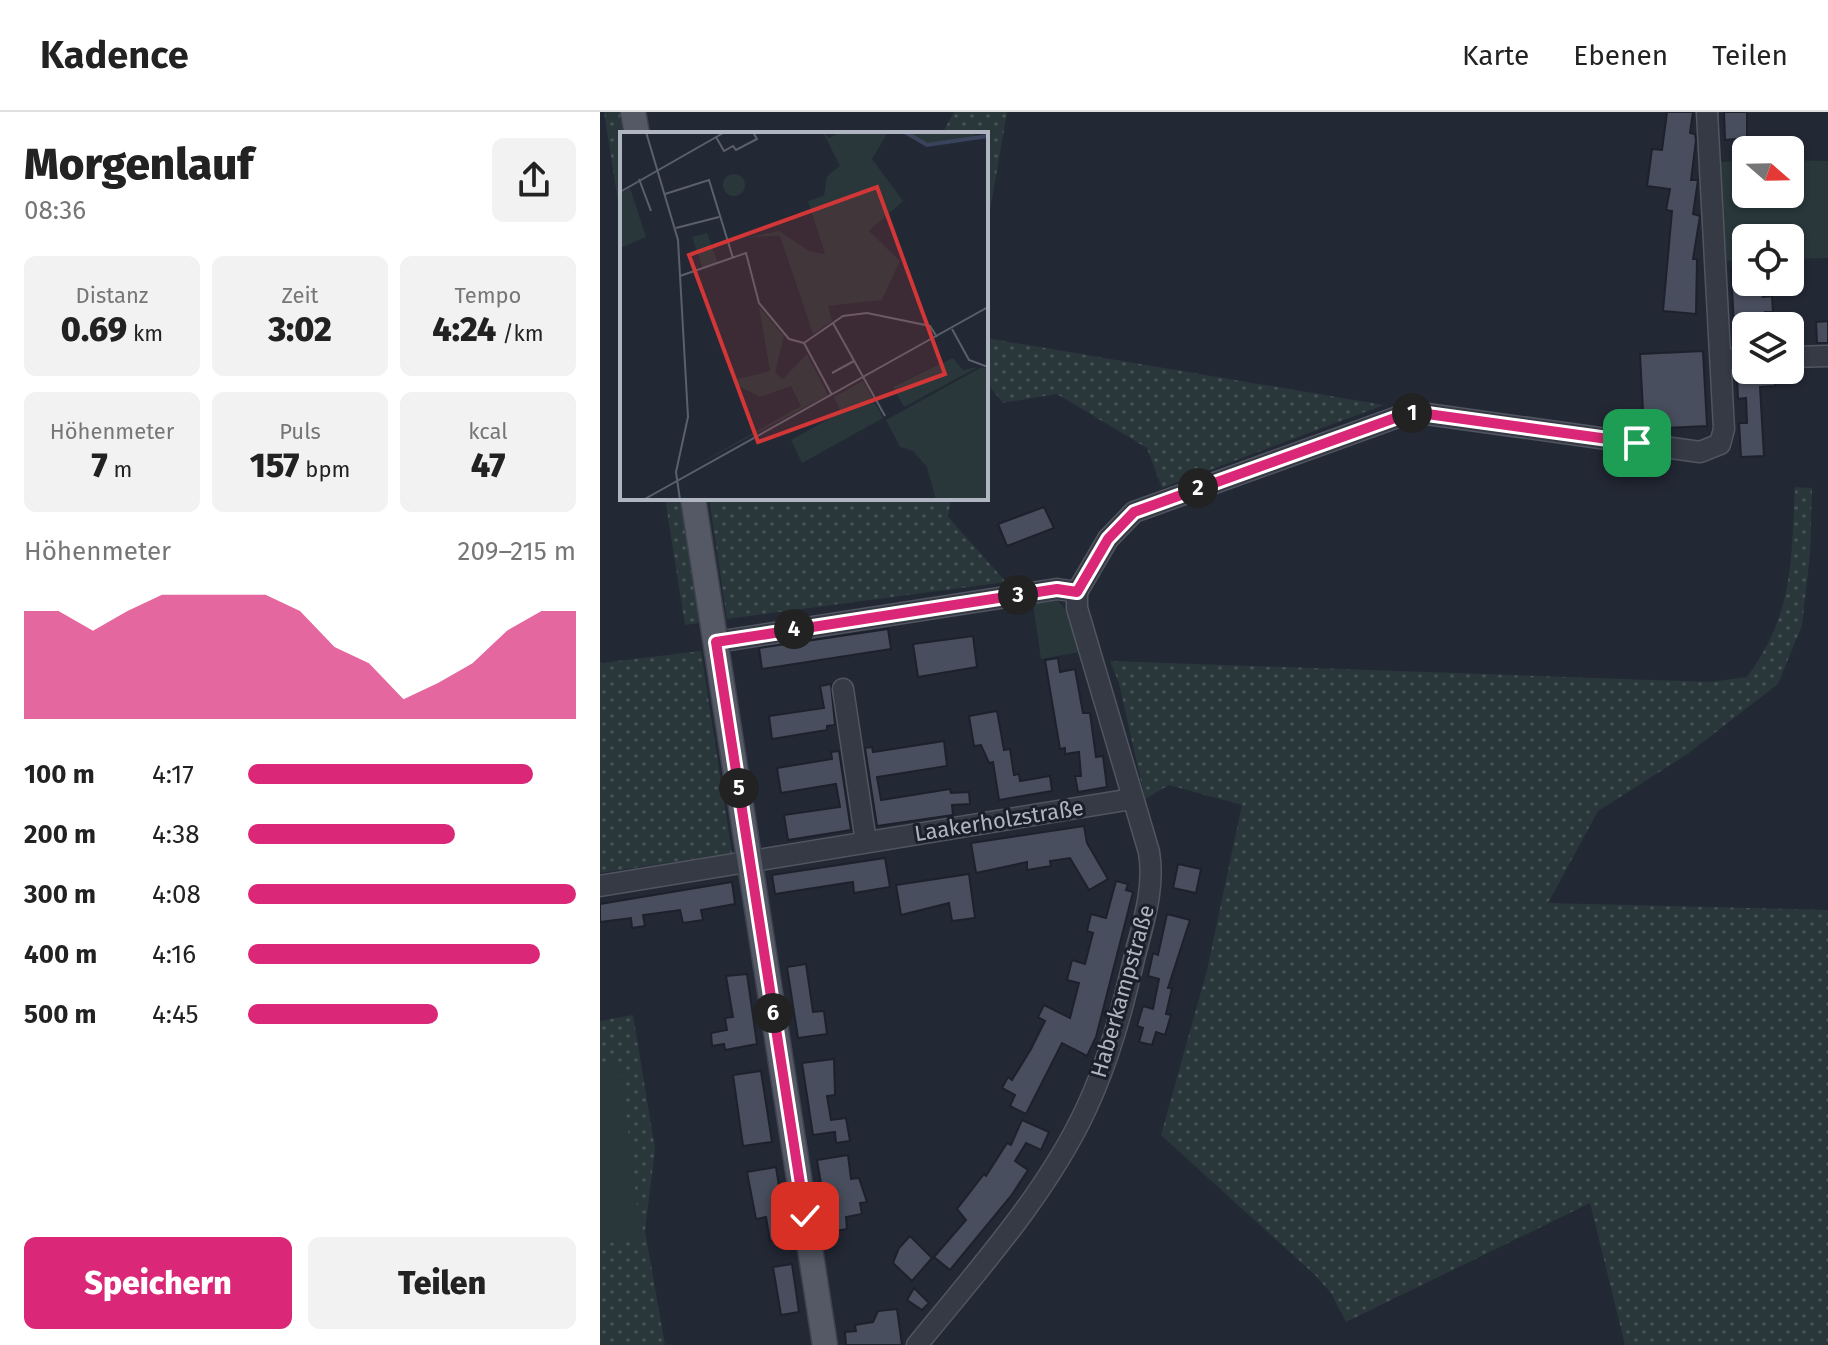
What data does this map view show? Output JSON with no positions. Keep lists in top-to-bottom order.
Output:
{
  "streets": {
    "street": ["Laakerholzstraße", "Haberkampstraße"]
  },
  "crossings": [
    ["Laakerholzstraße", "Haberkampstraße"]
  ],
  "north": "right",
  "page": {
    "header": "Kadence",
    "nav": ["Karte", "Ebenen", "Teilen"],
    "heading": ["Morgenlauf", "08:36"],
    "stats": [
      ["Distanz", "0.69 km"],
      ["Zeit", "3:02"],
      ["Tempo", "4:24 /km"],
      ["Höhenmeter", "7 m"],
      ["Puls", "157 bpm"],
      ["kcal", "47"]
    ],
    "pins": [
      "1",
      "2",
      "3",
      "4",
      "5",
      "6"
    ],
    "chart": ["Höhenmeter", "209–215 m"],
    "list": [
      {
        "name": "100 m",
        "note": "4:17"
      },
      {
        "name": "200 m",
        "note": "4:38"
      },
      {
        "name": "300 m",
        "note": "4:08"
      },
      {
        "name": "400 m",
        "note": "4:16"
      },
      {
        "name": "500 m",
        "note": "4:45"
      }
    ],
    "buttons": ["Speichern", "Teilen"]
  }
}
